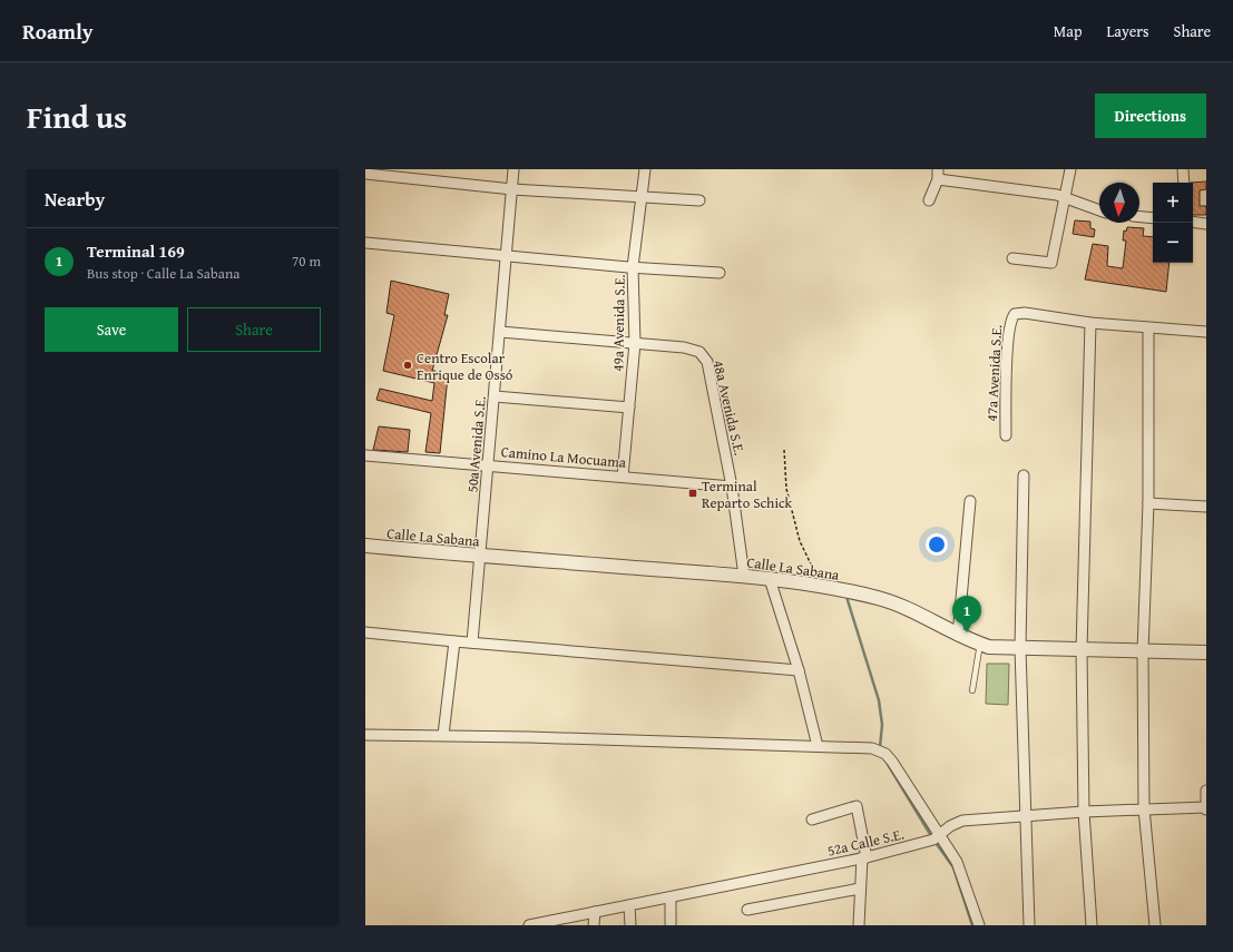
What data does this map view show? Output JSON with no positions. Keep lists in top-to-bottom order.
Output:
{
  "streets": {
    "street": [
      "49a Avenida S.E.",
      "47a Avenida S.E.",
      "48a Avenida S.E.",
      "50a Avenida S.E.",
      "Camino La Mocuama",
      "Calle La Sabana",
      "52a Calle S.E."
    ]
  },
  "crossings": [
    ["49a Avenida S.E.", "48a Avenida S.E."],
    ["49a Avenida S.E.", "Camino La Mocuama"],
    ["48a Avenida S.E.", "Camino La Mocuama"],
    ["48a Avenida S.E.", "Calle La Sabana"],
    ["50a Avenida S.E.", "Camino La Mocuama"],
    ["50a Avenida S.E.", "Calle La Sabana"]
  ],
  "places": {
    "other": ["Centro Escolar Enrique de Ossó"],
    "transit": ["Terminal Reparto Schick"]
  },
  "north": "bottom",
  "page": {
    "header": "Roamly",
    "nav": ["Map", "Layers", "Share"],
    "title": "Find us",
    "buttons": [
      "Directions",
      ["Save", "Share"]
    ],
    "heading": "Nearby",
    "map_buttons": ["+", "−"],
    "list": [
      {
        "mark": "1",
        "name": "Terminal 169",
        "note": "Bus stop · Calle La Sabana",
        "value": "70 m"
      }
    ],
    "pins": "1"
  }
}
